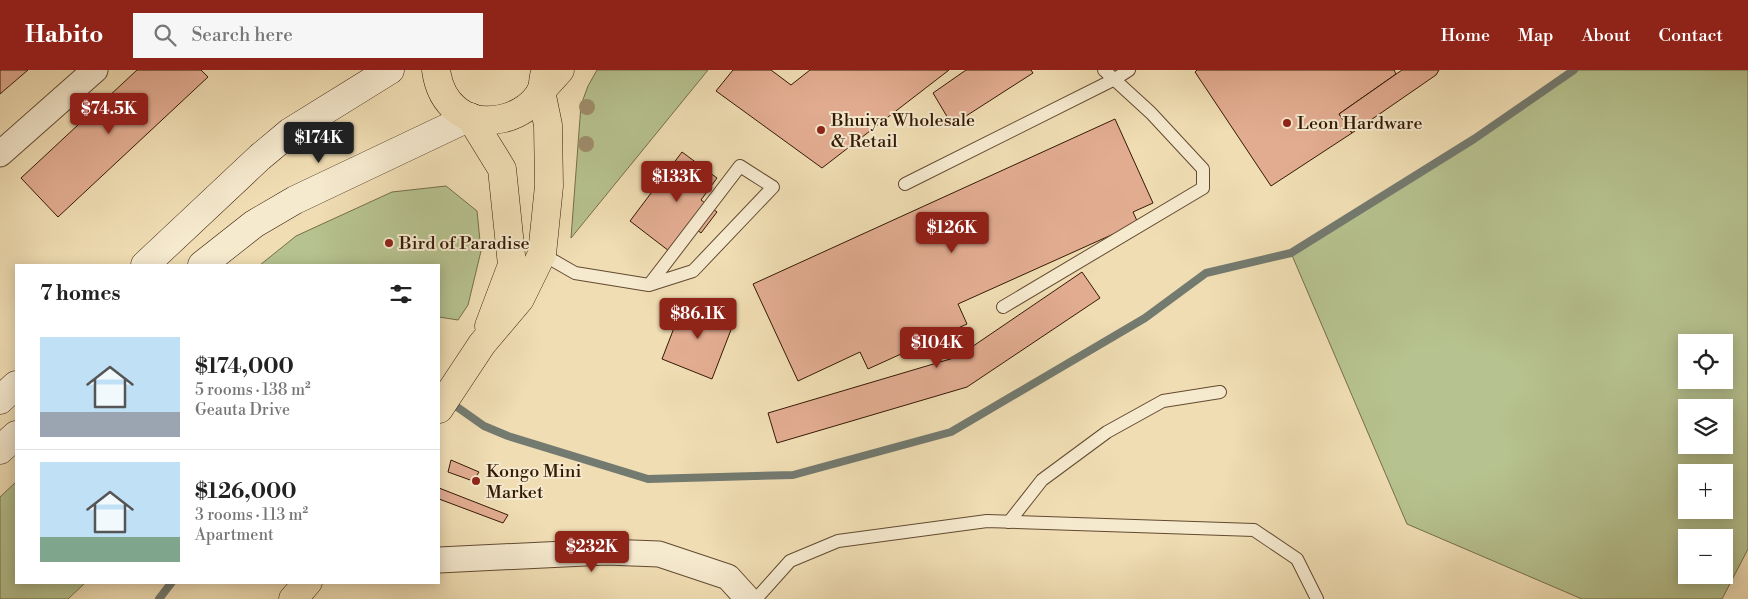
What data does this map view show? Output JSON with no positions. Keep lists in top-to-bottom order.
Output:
{
  "places": [
    "Leon Hardware",
    "Bhuiya Wholesale & Retail",
    "Bird of Paradise",
    "Kongo Mini Market"
  ],
  "page": {
    "header": "Habito",
    "search": "Search here",
    "nav": [
      "Home",
      "Map",
      "About",
      "Contact"
    ],
    "price": [
      "$74.5K",
      "$174K",
      "$133K",
      "$126K",
      "$86.1K",
      "$104K",
      "$232K"
    ],
    "heading": "7 homes",
    "list": [
      {
        "name": "$174,000",
        "note": "5 rooms · 138 m² · Geauta Drive"
      },
      {
        "name": "$126,000",
        "note": "3 rooms · 113 m² · Apartment"
      }
    ],
    "map_buttons": ["+", "−"]
  }
}
